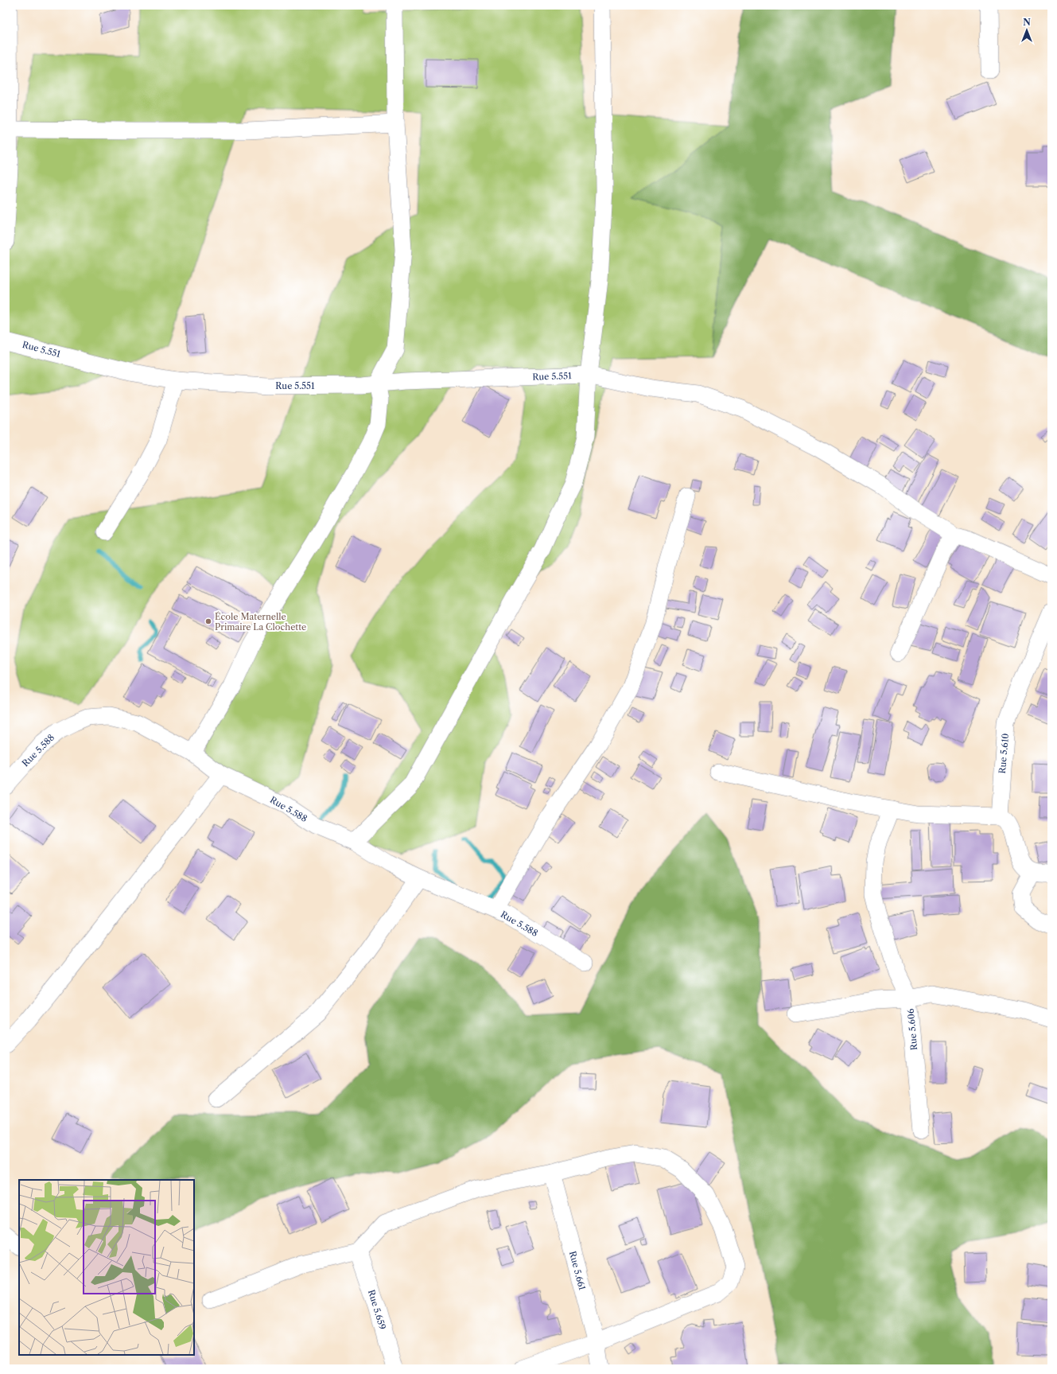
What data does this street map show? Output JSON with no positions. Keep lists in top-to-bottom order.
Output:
{
  "streets": {
    "street": [
      "Rue 5.551",
      "Rue 5.588",
      "Rue 5.610",
      "Rue 5.606",
      "Rue 5.661",
      "Rue 5.659"
    ]
  },
  "places": ["École Maternelle Primaire La Clochette"],
  "north": "top"
}
